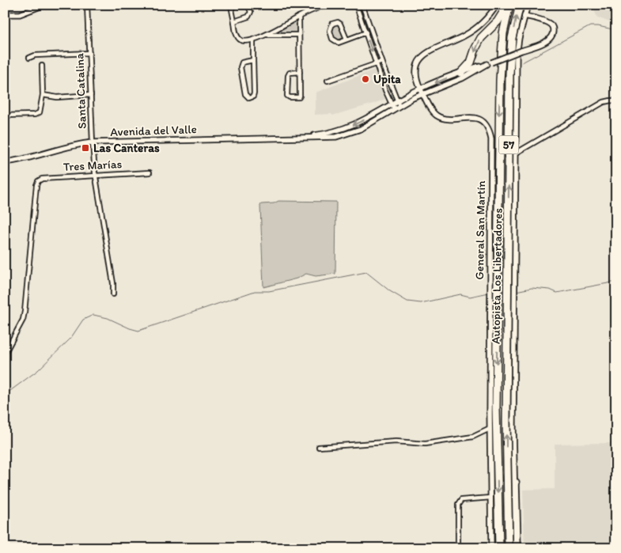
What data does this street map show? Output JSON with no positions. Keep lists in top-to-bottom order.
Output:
{
  "streets": {
    "highway": ["57", "Autopista Los Libertadores"],
    "street": [
      "Santa Catalina",
      "Avenida del Valle",
      "Tres Marías",
      "General San Martín"
    ]
  },
  "crossings": [
    ["Santa Catalina", "Avenida del Valle"],
    ["Santa Catalina", "Tres Marías"],
    ["Avenida del Valle", "General San Martín"]
  ],
  "places": {
    "other": ["Upita"],
    "transit": ["Las Canteras"]
  }
}
